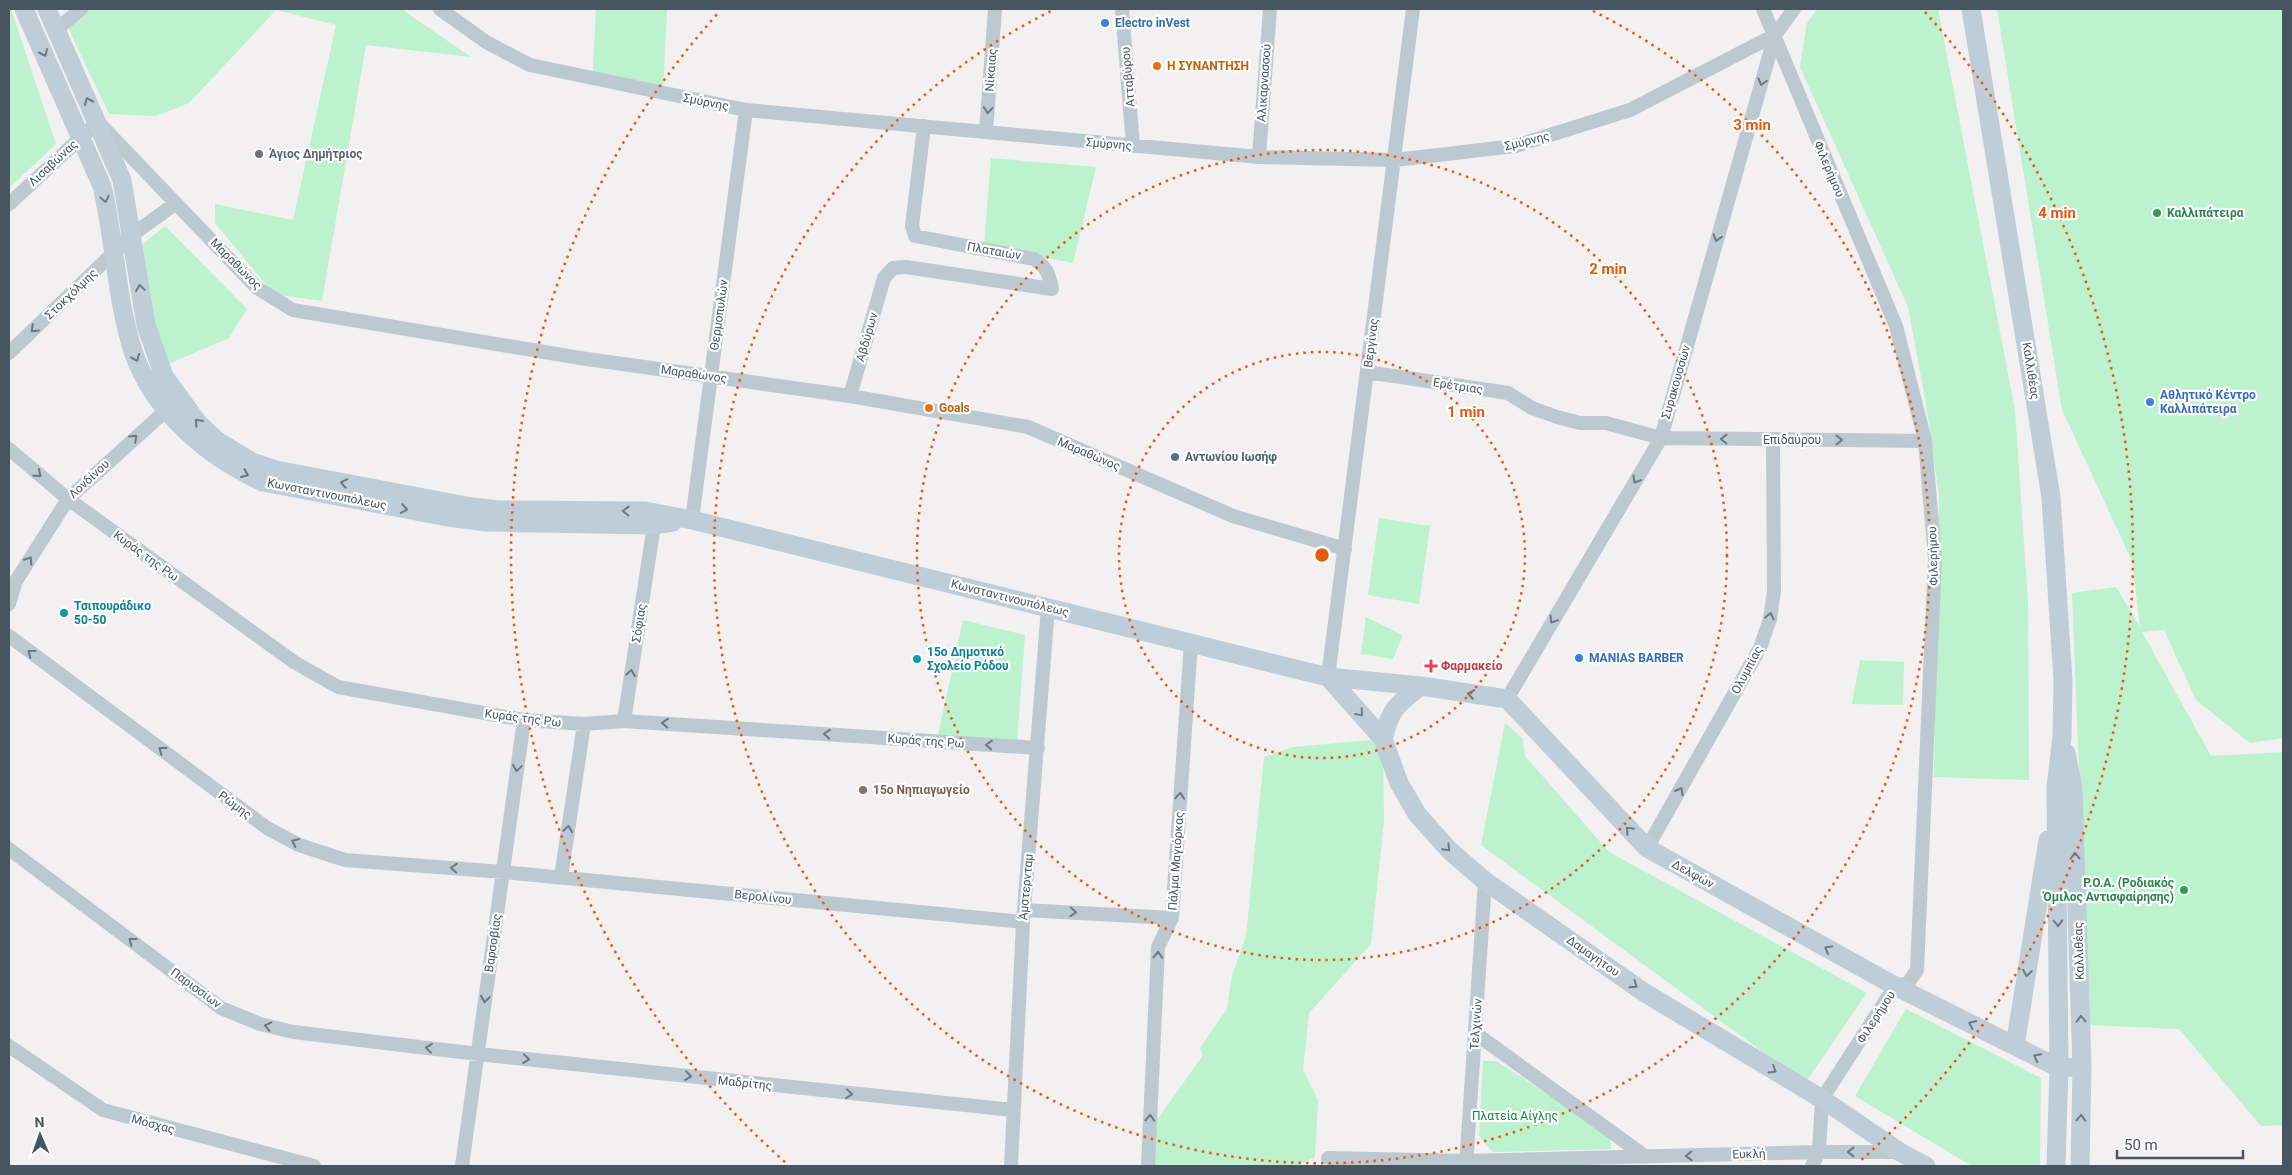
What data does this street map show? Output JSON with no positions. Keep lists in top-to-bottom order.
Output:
{
  "streets": {
    "main road": [
      "Καλλιθέας",
      "Κωνσταντινουπόλεως",
      "Δελφών",
      "Δαμαγήτου"
    ],
    "street": [
      "Νίκαιας",
      "Ατταβύρου",
      "Αλικαρνασσού",
      "Σμύρνης",
      "Λισαβώνας",
      "Φιλερήμου",
      "Πλαταιών",
      "Μαραθώνος",
      "Στοκχόλμης",
      "Θερμοπυλών",
      "Αβδύρων",
      "Βεργίνας",
      "Συρακουσσών",
      "Ερέτριας",
      "Επιδαύρου",
      "Λονδίνου",
      "Κυράς της Ρω",
      "Σόφιας",
      "Ολυμπίας",
      "Ρώμης",
      "Πάλμα Μαγιόρκας",
      "Άμστερνταμ",
      "Βερολίνου",
      "Βαρσοβίας",
      "Παρισσίων",
      "Τελχινών",
      "Μαδρίτης",
      "Μόσχας",
      "Ευκλή"
    ]
  },
  "crossings": [
    ["Νίκαιας", "Σμύρνης"],
    ["Ατταβύρου", "Σμύρνης"],
    ["Αλικαρνασσού", "Σμύρνης"],
    ["Σμύρνης", "Φιλερήμου"],
    ["Σμύρνης", "Πλαταιών"],
    ["Σμύρνης", "Θερμοπυλών"],
    ["Σμύρνης", "Βεργίνας"],
    ["Σμύρνης", "Συρακουσσών"],
    ["Λισαβώνας", "Μαραθώνος"],
    ["Λισαβώνας", "Κωνσταντινουπόλεως"],
    ["Φιλερήμου", "Συρακουσσών"],
    ["Φιλερήμου", "Επιδαύρου"],
    ["Φιλερήμου", "Δελφών"],
    ["Φιλερήμου", "Δαμαγήτου"],
    ["Πλαταιών", "Αβδύρων"],
    ["Μαραθώνος", "Στοκχόλμης"],
    ["Μαραθώνος", "Θερμοπυλών"],
    ["Μαραθώνος", "Αβδύρων"],
    ["Μαραθώνος", "Βεργίνας"],
    ["Μαραθώνος", "Κωνσταντινουπόλεως"],
    ["Στοκχόλμης", "Κωνσταντινουπόλεως"],
    ["Θερμοπυλών", "Κωνσταντινουπόλεως"],
    ["Βεργίνας", "Ερέτριας"],
    ["Βεργίνας", "Κωνσταντινουπόλεως"],
    ["Βεργίνας", "Δαμαγήτου"],
    ["Καλλιθέας", "Δελφών"],
    ["Συρακουσσών", "Ερέτριας"],
    ["Συρακουσσών", "Επιδαύρου"],
    ["Συρακουσσών", "Δελφών"],
    ["Ερέτριας", "Επιδαύρου"],
    ["Επιδαύρου", "Ολυμπίας"],
    ["Λονδίνου", "Κωνσταντινουπόλεως"],
    ["Λονδίνου", "Κυράς της Ρω"],
    ["Κωνσταντινουπόλεως", "Σόφιας"],
    ["Κωνσταντινουπόλεως", "Πάλμα Μαγιόρκας"],
    ["Κωνσταντινουπόλεως", "Άμστερνταμ"],
    ["Κωνσταντινουπόλεως", "Δαμαγήτου"],
    ["Κυράς της Ρω", "Σόφιας"],
    ["Κυράς της Ρω", "Άμστερνταμ"],
    ["Κυράς της Ρω", "Βαρσοβίας"],
    ["Ολυμπίας", "Δελφών"],
    ["Ρώμης", "Βερολίνου"],
    ["Ρώμης", "Βαρσοβίας"],
    ["Πάλμα Μαγιόρκας", "Βερολίνου"],
    ["Άμστερνταμ", "Βερολίνου"],
    ["Άμστερνταμ", "Μαδρίτης"],
    ["Βερολίνου", "Βαρσοβίας"],
    ["Βαρσοβίας", "Παρισσίων"],
    ["Βαρσοβίας", "Μαδρίτης"],
    ["Δαμαγήτου", "Τελχινών"],
    ["Δαμαγήτου", "Ευκλή"],
    ["Παρισσίων", "Μαδρίτης"],
    ["Τελχινών", "Ευκλή"]
  ],
  "one_way": [
    "Νίκαιας",
    "Στοκχόλμης",
    "Συρακουσσών",
    "Λονδίνου",
    "Σόφιας",
    "Ολυμπίας",
    "Ρώμης",
    "Πάλμα Μαγιόρκας",
    "Δελφών",
    "Δαμαγήτου",
    "Παρισσίων",
    "Μαδρίτης",
    "Ευκλή"
  ],
  "parks": ["Πλατεία Αίγλης"],
  "places": {
    "other": [
      "Electro inVest",
      "Η ΣΥΝΑΝΤΗΣΗ",
      "Άγιος Δημήτριος",
      "Καλλιπάτειρα",
      "Αθλητικό Κέντρο Καλλιπάτειρα",
      "Goals",
      "Αντωνίου Ιωσήφ",
      "Τσιπουράδικο 50-50",
      "MANIAS BARBER",
      "15ο Δημοτικό Σχολείο Ρόδου",
      "15ο Νηπιαγωγείο",
      "Ρ.Ο.Α. (Ροδιακός Όμιλος Αντισφαίρησης)"
    ],
    "health": ["Φαρμακείο"]
  },
  "scale_bar": "50 m",
  "north": "top",
  "rings": [
    "3 min",
    "4 min",
    "2 min",
    "1 min"
  ]
}
